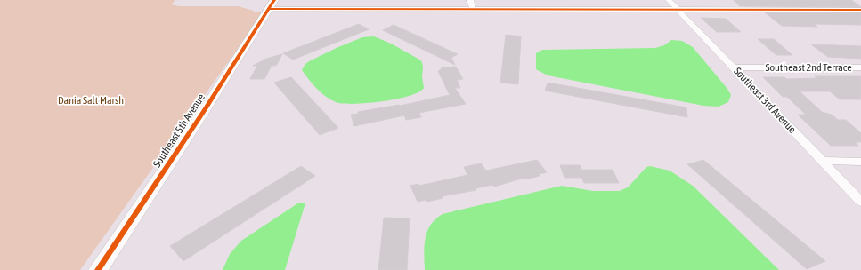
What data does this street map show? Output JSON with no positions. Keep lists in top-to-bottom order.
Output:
{
  "streets": {
    "street": ["Southeast 2nd Terrace", "Southeast 3rd Avenue", "Southeast 5th Avenue"]
  },
  "crossings": [
    ["Southeast 2nd Terrace", "Southeast 3rd Avenue"]
  ],
  "parks": ["Dania Salt Marsh"]
}
